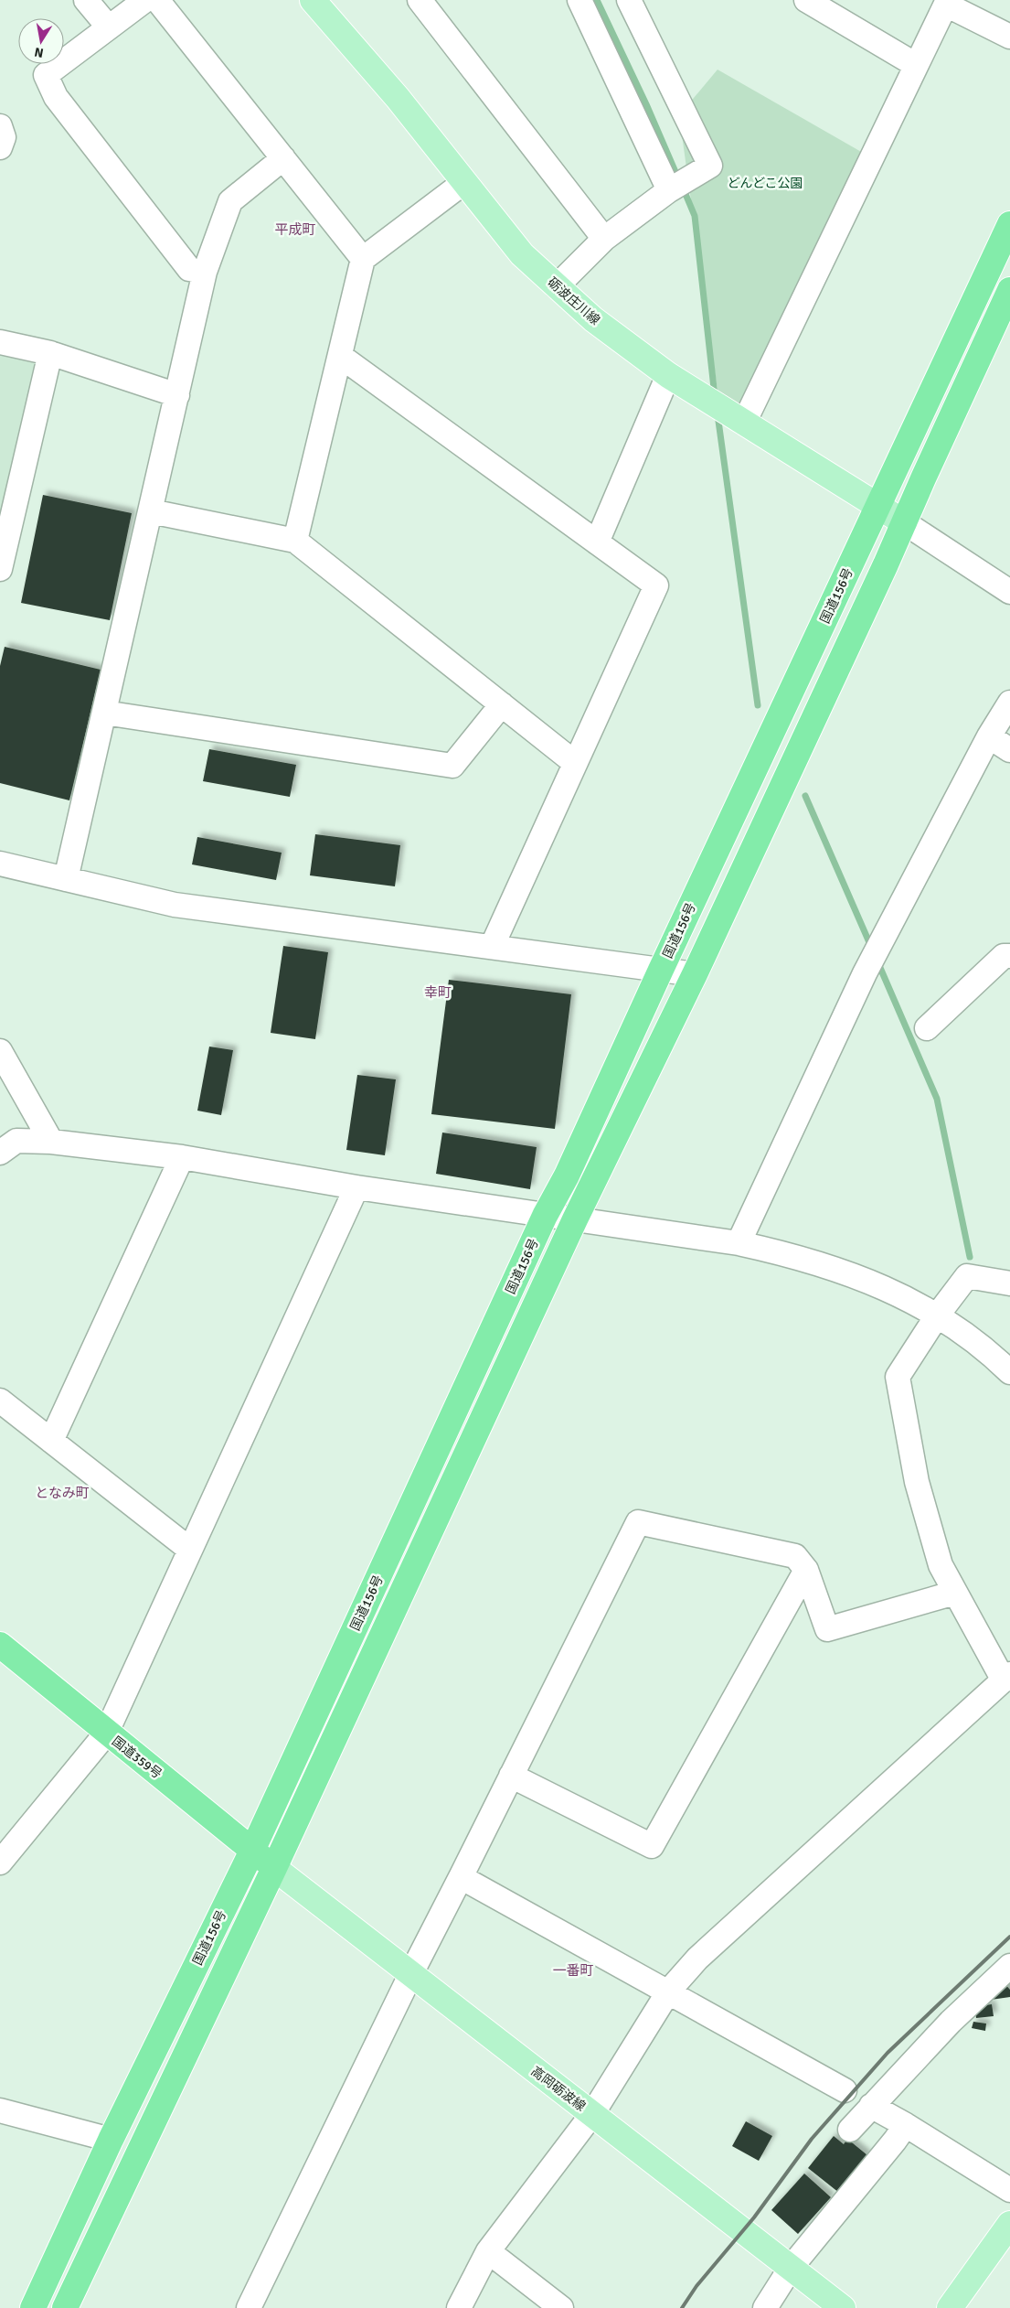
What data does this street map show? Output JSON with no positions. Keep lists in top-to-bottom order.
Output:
{
  "streets": {
    "highway": ["国道156号", "国道359号"],
    "main road": ["砺波庄川線", "高岡砺波線"]
  },
  "crossings": [
    ["砺波庄川線", "国道156号"],
    ["国道156号", "国道359号"],
    ["国道359号", "高岡砺波線"]
  ],
  "districts": [
    "平成町",
    "幸町",
    "となみ町",
    "一番町"
  ],
  "parks": ["どんどこ公園"],
  "north": "bottom"
}
